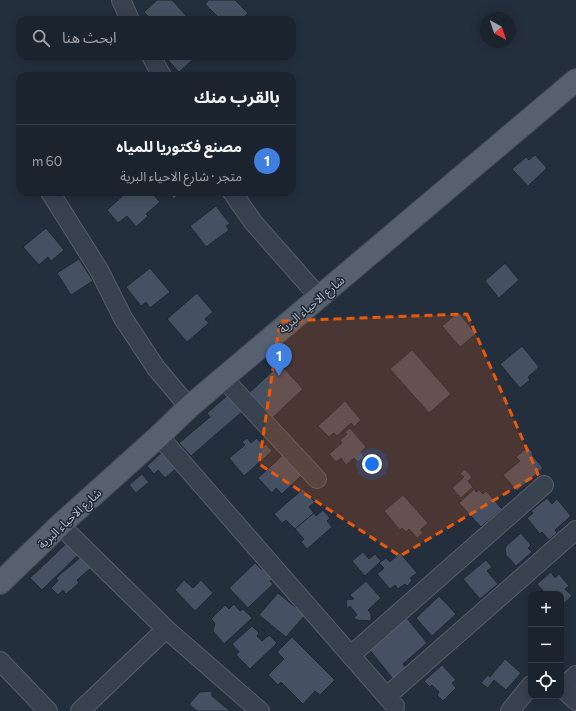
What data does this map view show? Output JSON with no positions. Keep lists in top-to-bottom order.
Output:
{
  "streets": {
    "main road": ["شارع الاحياء البرية"]
  },
  "north": "bottom right",
  "page": {
    "search": "ابحث هنا",
    "heading": "بالقرب منك",
    "list": [
      {
        "mark": "1",
        "name": "مصنع فكتوريا للمياه",
        "note": "متجر · شارع الاحياء البرية",
        "value": "60 m"
      }
    ],
    "pins": "1",
    "map_buttons": ["+", "−"]
  }
}
